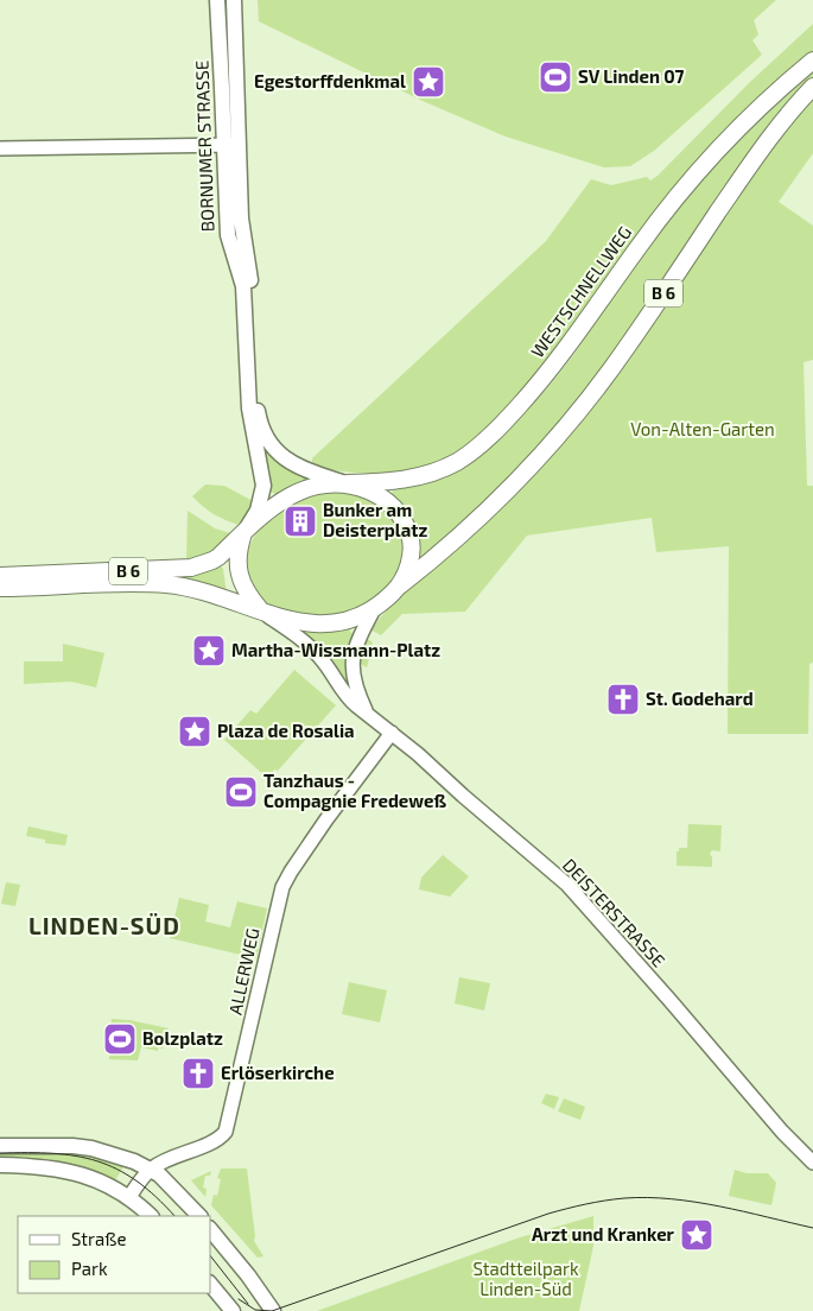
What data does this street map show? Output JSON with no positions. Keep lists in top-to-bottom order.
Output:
{
  "streets": {
    "main road": ["BORNUMER STRASSE", "WESTSCHNELLWEG", "B 6"],
    "street": ["DEISTERSTRASSE", "ALLERWEG"]
  },
  "crossings": [
    ["BORNUMER STRASSE", "WESTSCHNELLWEG"],
    ["BORNUMER STRASSE", "B 6"],
    ["BORNUMER STRASSE", "DEISTERSTRASSE"],
    ["WESTSCHNELLWEG", "B 6"],
    ["WESTSCHNELLWEG", "DEISTERSTRASSE"],
    ["B 6", "DEISTERSTRASSE"],
    ["DEISTERSTRASSE", "ALLERWEG"]
  ],
  "districts": ["LINDEN-SÜD"],
  "parks": ["Von-Alten-Garten", "Stadtteilpark Linden-Süd"],
  "places": {
    "sports": ["SV Linden 07", "Tanzhaus - Compagnie Fredeweß", "Bolzplatz"],
    "place": [
      "Egestorffdenkmal",
      "Martha-Wissmann-Platz",
      "Plaza de Rosalia",
      "Arzt und Kranker"
    ],
    "building": ["Bunker am Deisterplatz"],
    "church": ["St. Godehard", "Erlöserkirche"]
  },
  "legend": ["Straße", "Park"]
}
